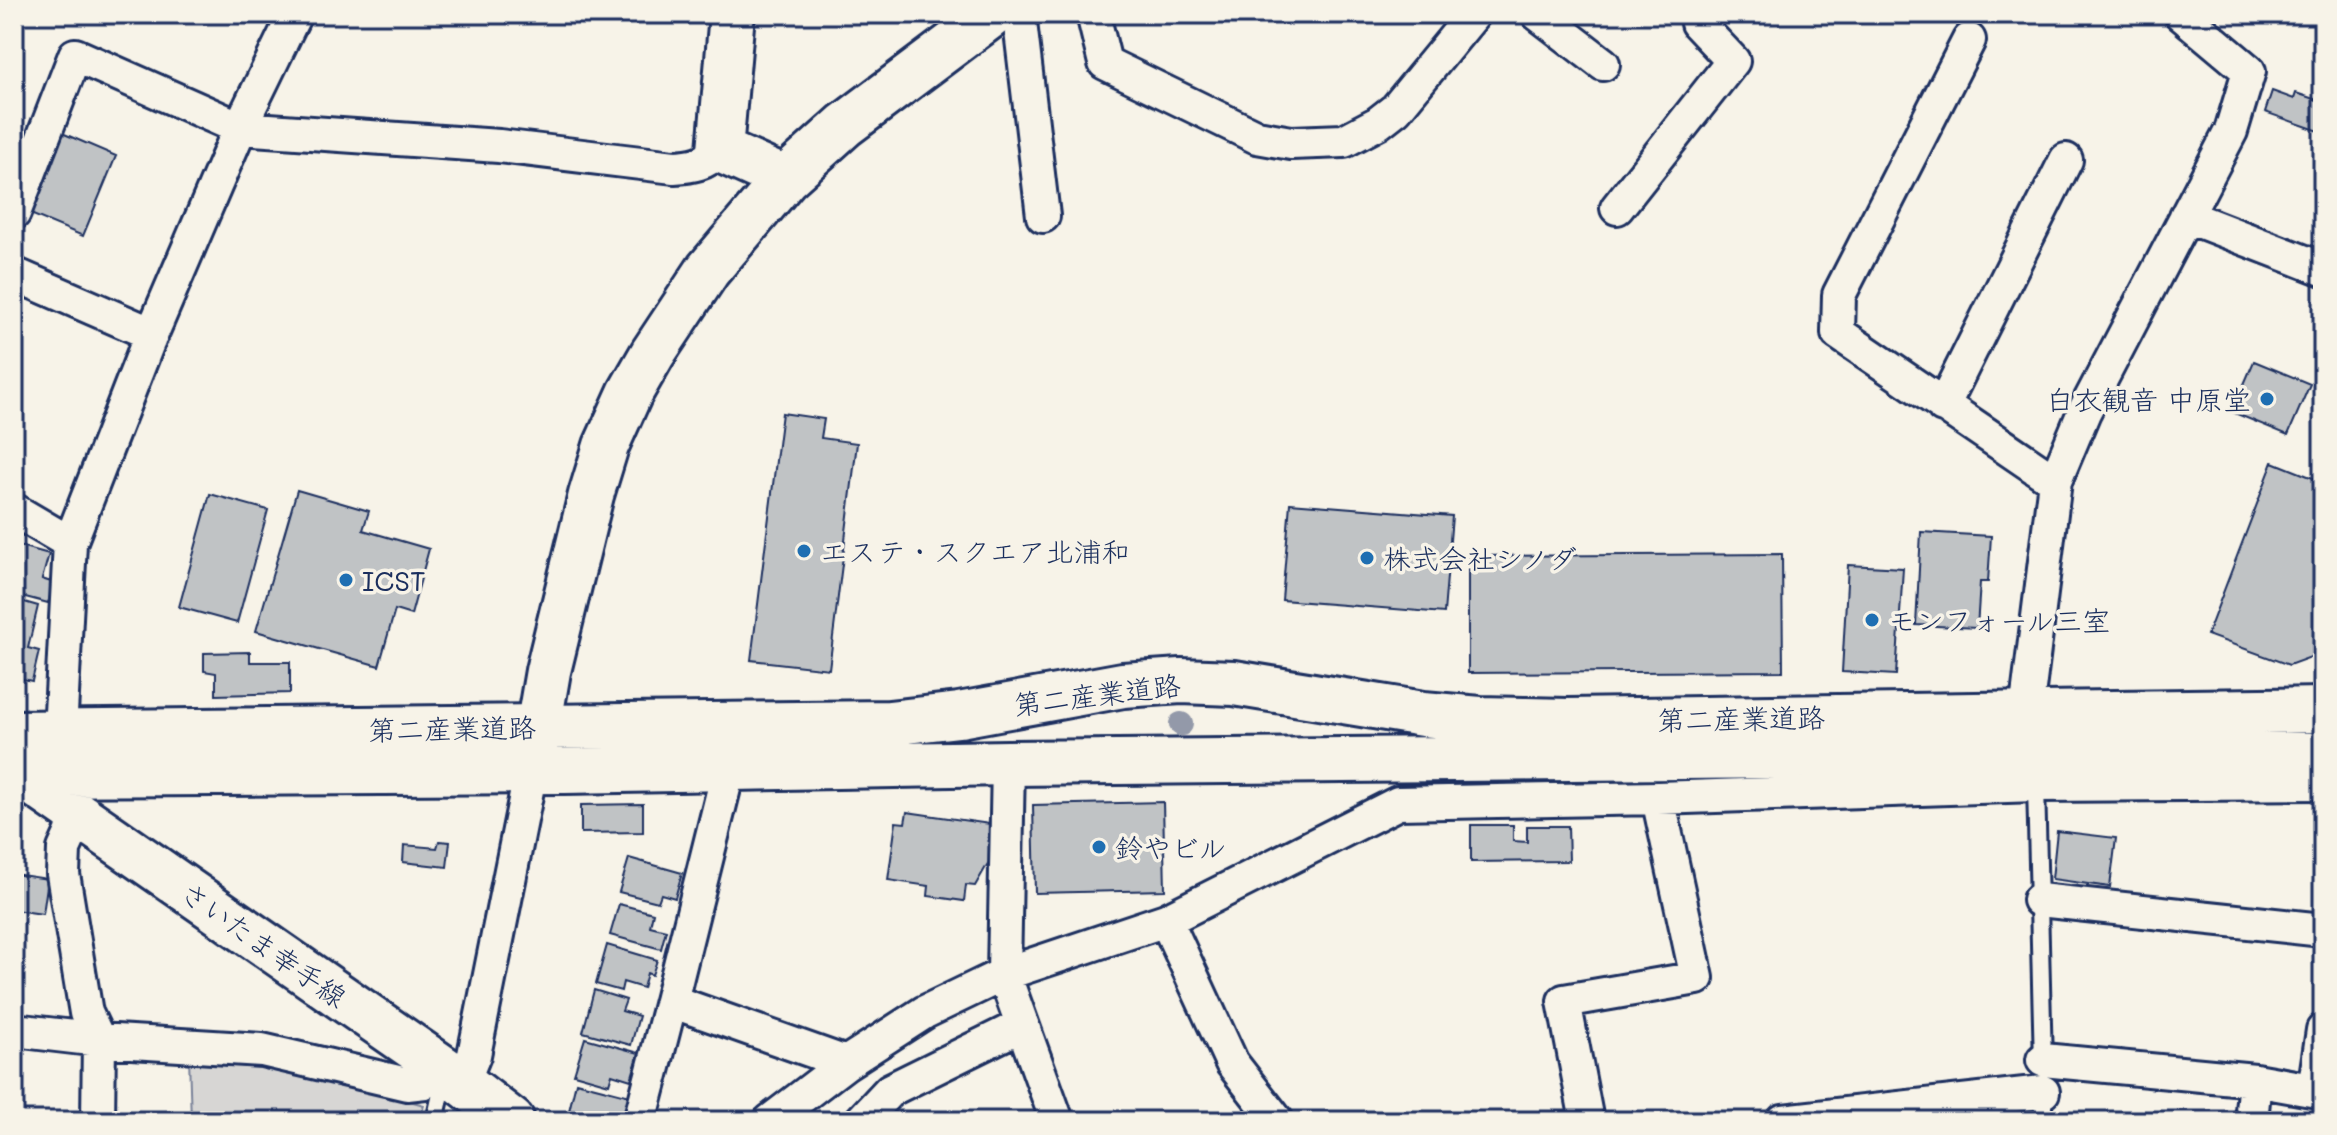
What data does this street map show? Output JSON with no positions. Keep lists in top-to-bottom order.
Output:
{
  "streets": {
    "main road": ["第二産業道路", "さいたま幸手線"]
  },
  "crossings": [
    ["第二産業道路", "さいたま幸手線"]
  ],
  "places": [
    "白衣観音 中原堂",
    "エステ・スクエア北浦和",
    "株式会社シノダ",
    "ICST",
    "モンフォール三室",
    "鈴やビル"
  ]
}
